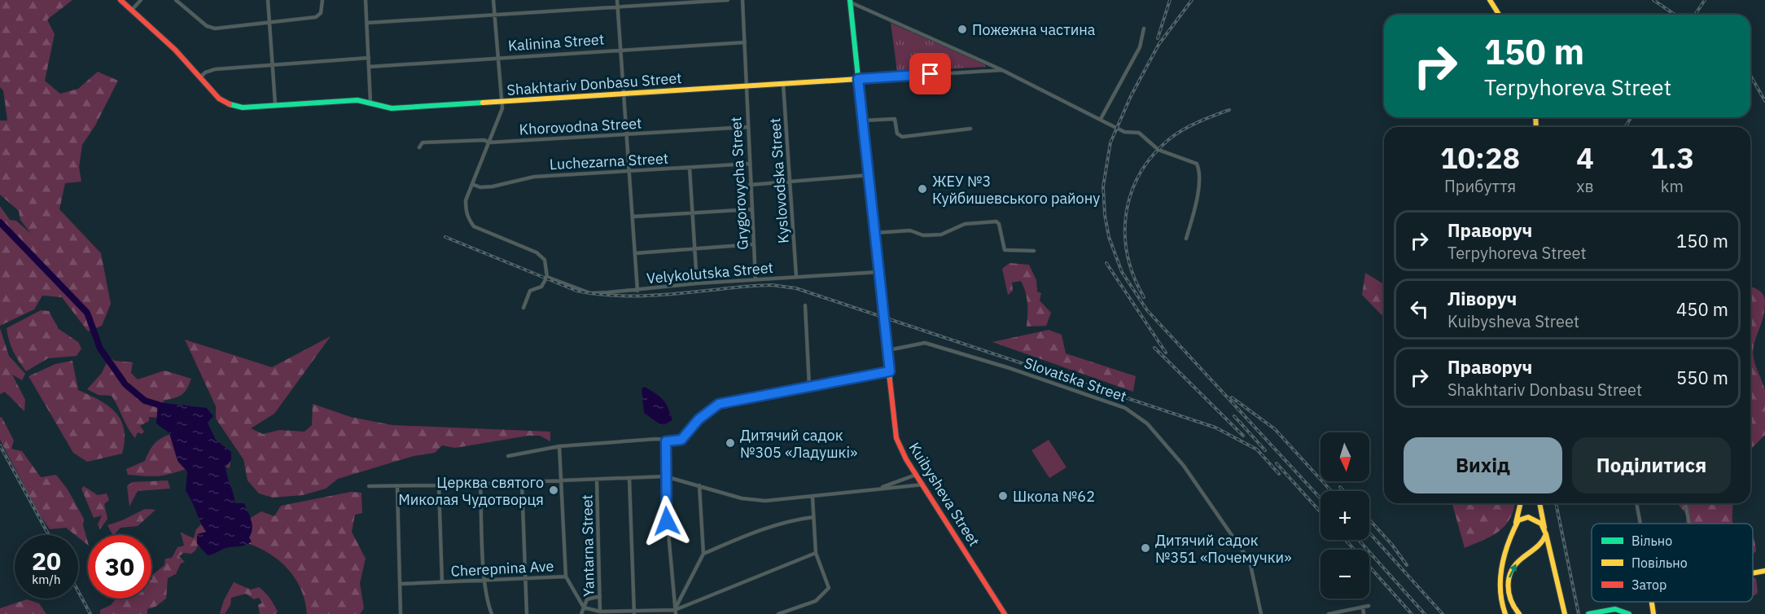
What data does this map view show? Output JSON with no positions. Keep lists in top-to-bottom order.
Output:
{
  "streets": {
    "main road": ["Shakhtariv Donbasu Street", "Kuibysheva Street"],
    "street": [
      "Kalinina Street",
      "Khorovodna Street",
      "Luchezarna Street",
      "Kyslovodska Street",
      "Grygorovycha Street",
      "Velykolutska Street",
      "Slovatska Street",
      "Yantarna Street",
      "Cherepnina Ave"
    ]
  },
  "crossings": [
    ["Kalinina Street", "Grygorovycha Street"],
    ["Shakhtariv Donbasu Street", "Kyslovodska Street"],
    ["Shakhtariv Donbasu Street", "Grygorovycha Street"],
    ["Shakhtariv Donbasu Street", "Kuibysheva Street"],
    ["Khorovodna Street", "Grygorovycha Street"],
    ["Luchezarna Street", "Grygorovycha Street"],
    ["Kyslovodska Street", "Velykolutska Street"],
    ["Grygorovycha Street", "Velykolutska Street"],
    ["Velykolutska Street", "Kuibysheva Street"],
    ["Slovatska Street", "Kuibysheva Street"]
  ],
  "places": [
    "Пожежна частина",
    "ЖЕУ №3 Куйбишевського району",
    "Дитячий садок №305 «Ладушкі»",
    "Церква святого Миколая Чудотворця",
    "Школа №62",
    "Дитячий садок №351 «Почемучки»"
  ],
  "legend": ["Вільно", "Повільно", "Затор"],
  "north": "bottom",
  "page": {
    "turn": ["150 m", "Terpyhoreva Street"],
    "eta": [
      "10:28",
      "Прибуття",
      "4",
      "хв",
      "1.3",
      "km"
    ],
    "list": [
      {
        "name": "Праворуч",
        "note": "Terpyhoreva Street",
        "value": "150 m"
      },
      {
        "name": "Ліворуч",
        "note": "Kuibysheva Street",
        "value": "450 m"
      },
      {
        "name": "Праворуч",
        "note": "Shakhtariv Donbasu Street",
        "value": "550 m"
      }
    ],
    "buttons": ["Вихід", "Поділитися"],
    "map_buttons": ["+", "−"],
    "speed": "20 km/h",
    "limit": "30"
  }
}
